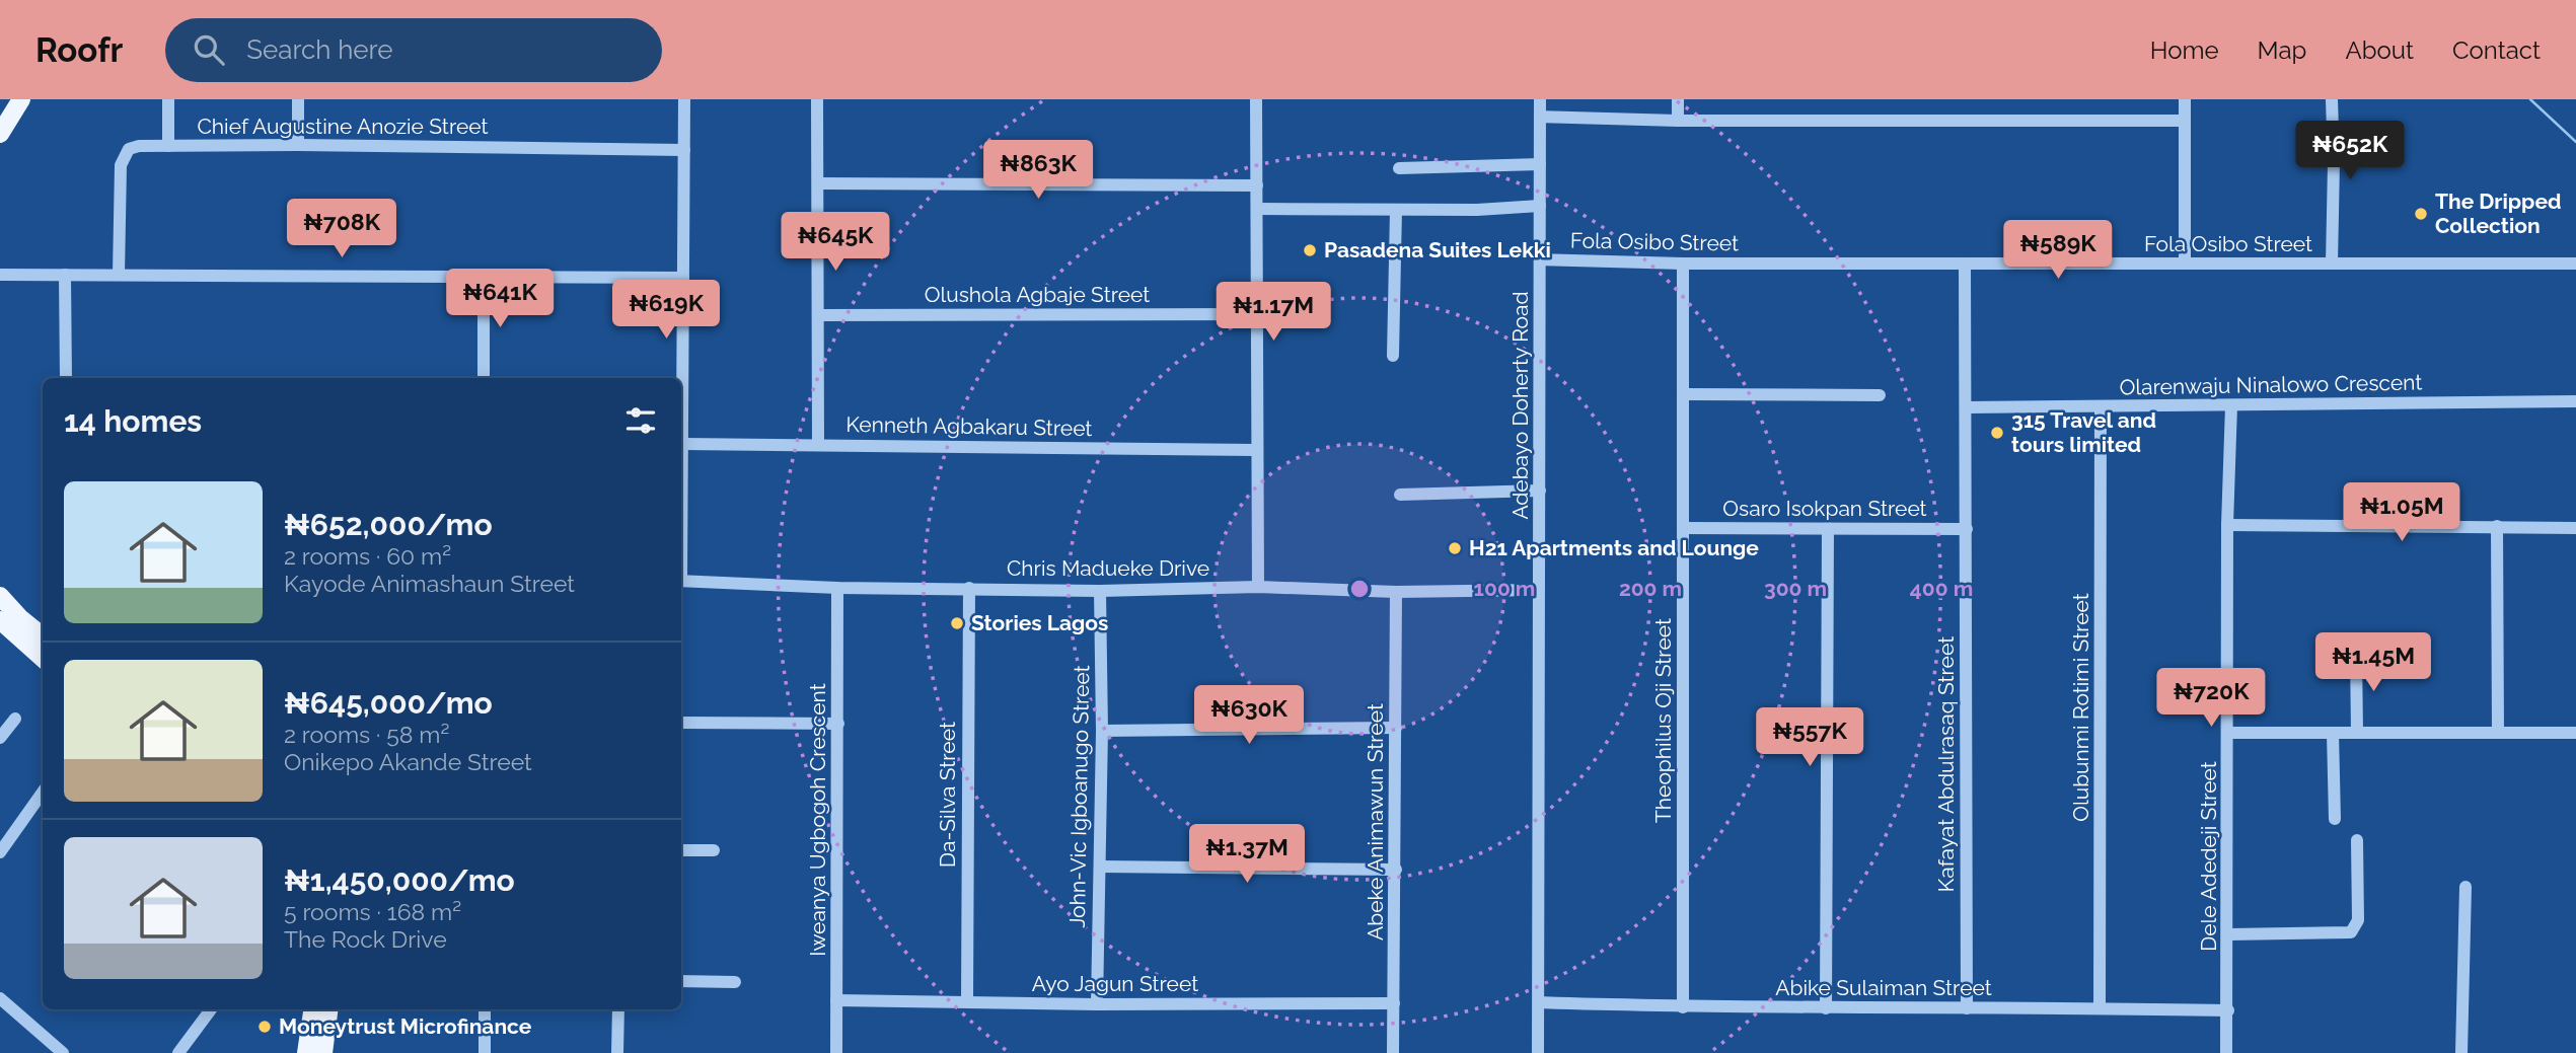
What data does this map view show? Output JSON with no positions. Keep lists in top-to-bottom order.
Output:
{
  "streets": {
    "street": [
      "Chief Augustine Anozie Street",
      "Fola Osibo Street",
      "Olushola Agbaje Street",
      "Olarenwaju Ninalowo Crescent",
      "Adebayo Doherty Road",
      "Kenneth Agbakaru Street",
      "Osaro Isokpan Street",
      "Chris Madueke Drive",
      "Olubunmi Rotimi Street",
      "Theophilus Oji Street",
      "Kafayat Abdulrasaq Street",
      "Da-Silva Street",
      "John-Vic Igboanugo Street",
      "Iweanya Ugbogoh Crescent",
      "Abeke Animawun Street",
      "Dele Adedeji Street",
      "Ayo Jagun Street",
      "Abike Sulaiman Street"
    ]
  },
  "crossings": [
    ["Fola Osibo Street", "Adebayo Doherty Road"],
    ["Fola Osibo Street", "Theophilus Oji Street"],
    ["Fola Osibo Street", "Kafayat Abdulrasaq Street"],
    ["Olarenwaju Ninalowo Crescent", "Olubunmi Rotimi Street"],
    ["Olarenwaju Ninalowo Crescent", "Kafayat Abdulrasaq Street"],
    ["Olarenwaju Ninalowo Crescent", "Dele Adedeji Street"],
    ["Adebayo Doherty Road", "Chris Madueke Drive"],
    ["Adebayo Doherty Road", "Abike Sulaiman Street"],
    ["Osaro Isokpan Street", "Theophilus Oji Street"],
    ["Osaro Isokpan Street", "Kafayat Abdulrasaq Street"],
    ["Chris Madueke Drive", "Da-Silva Street"],
    ["Chris Madueke Drive", "John-Vic Igboanugo Street"],
    ["Chris Madueke Drive", "Iweanya Ugbogoh Crescent"],
    ["Chris Madueke Drive", "Abeke Animawun Street"],
    ["Olubunmi Rotimi Street", "Abike Sulaiman Street"],
    ["Theophilus Oji Street", "Abike Sulaiman Street"],
    ["Kafayat Abdulrasaq Street", "Abike Sulaiman Street"],
    ["Da-Silva Street", "Ayo Jagun Street"],
    ["John-Vic Igboanugo Street", "Ayo Jagun Street"],
    ["Iweanya Ugbogoh Crescent", "Ayo Jagun Street"],
    ["Abeke Animawun Street", "Ayo Jagun Street"],
    ["Dele Adedeji Street", "Abike Sulaiman Street"]
  ],
  "places": [
    "The Dripped Collection",
    "Pasadena Suites Lekki",
    "315 Travel and tours limited",
    "H21 Apartments and Lounge",
    "Stories Lagos",
    "Moneytrust Microfinance"
  ],
  "page": {
    "header": "Roofr",
    "search": "Search here",
    "nav": [
      "Home",
      "Map",
      "About",
      "Contact"
    ],
    "price": [
      "₦652K",
      "₦863K",
      "₦708K",
      "₦645K",
      "₦589K",
      "₦641K",
      "₦619K",
      "₦1.17M",
      "₦1.05M",
      "₦1.45M",
      "₦720K",
      "₦630K",
      "₦557K",
      "₦1.37M"
    ],
    "heading": "14 homes",
    "list": [
      {
        "name": "₦652,000/mo",
        "note": "2 rooms · 60 m² · Kayode Animashaun Street"
      },
      {
        "name": "₦645,000/mo",
        "note": "2 rooms · 58 m² · Onikepo Akande Street"
      },
      {
        "name": "₦1,450,000/mo",
        "note": "5 rooms · 168 m² · The Rock Drive"
      }
    ]
  },
  "rings": [
    "100 m",
    "200 m",
    "300 m",
    "400 m"
  ]
}
